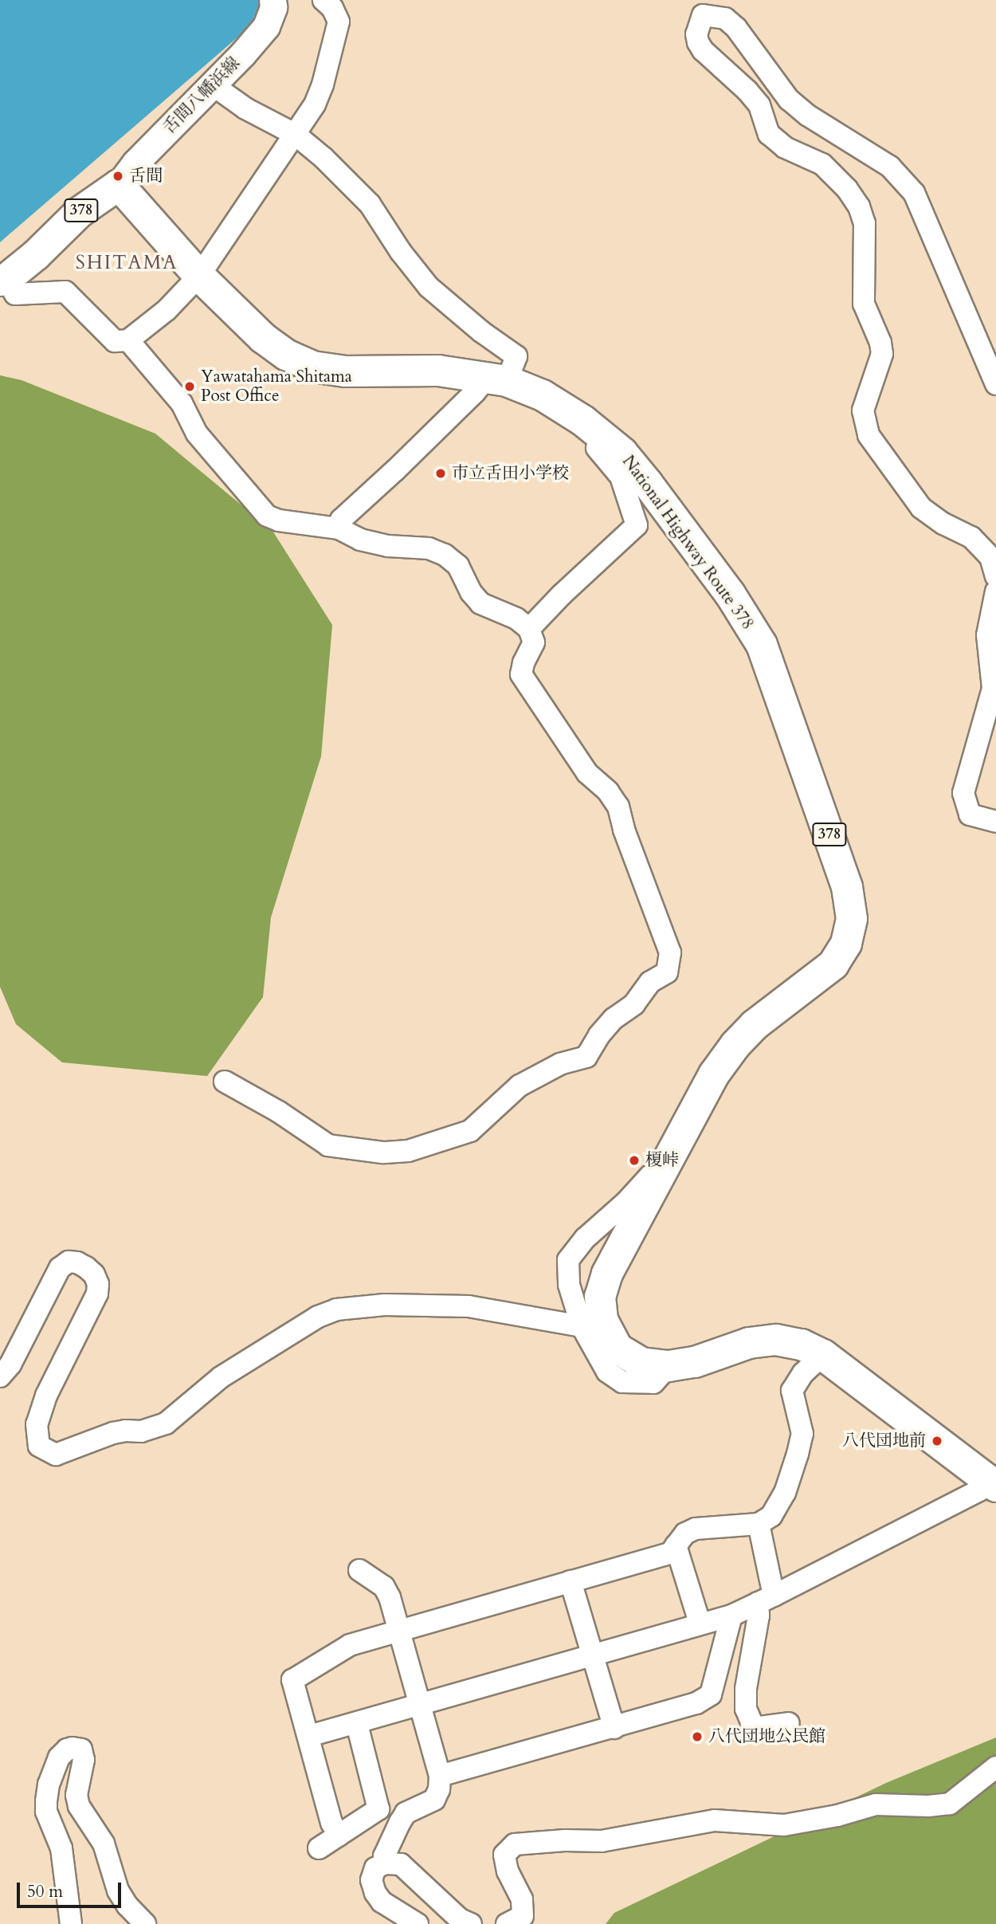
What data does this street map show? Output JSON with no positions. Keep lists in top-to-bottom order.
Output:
{
  "streets": {
    "highway": ["378", "National Highway Route 378"],
    "main road": ["舌間八幡浜線"]
  },
  "crossings": [
    ["舌間八幡浜線", "378"],
    ["舌間八幡浜線", "National Highway Route 378"],
    ["378", "National Highway Route 378"]
  ],
  "districts": ["SHITAMA"],
  "places": [
    "舌間",
    "Yawatahama Shitama Post Office",
    "市立舌田小学校",
    "榎峠",
    "八代団地前",
    "八代団地公民館"
  ],
  "scale_bar": "50 m"
}
